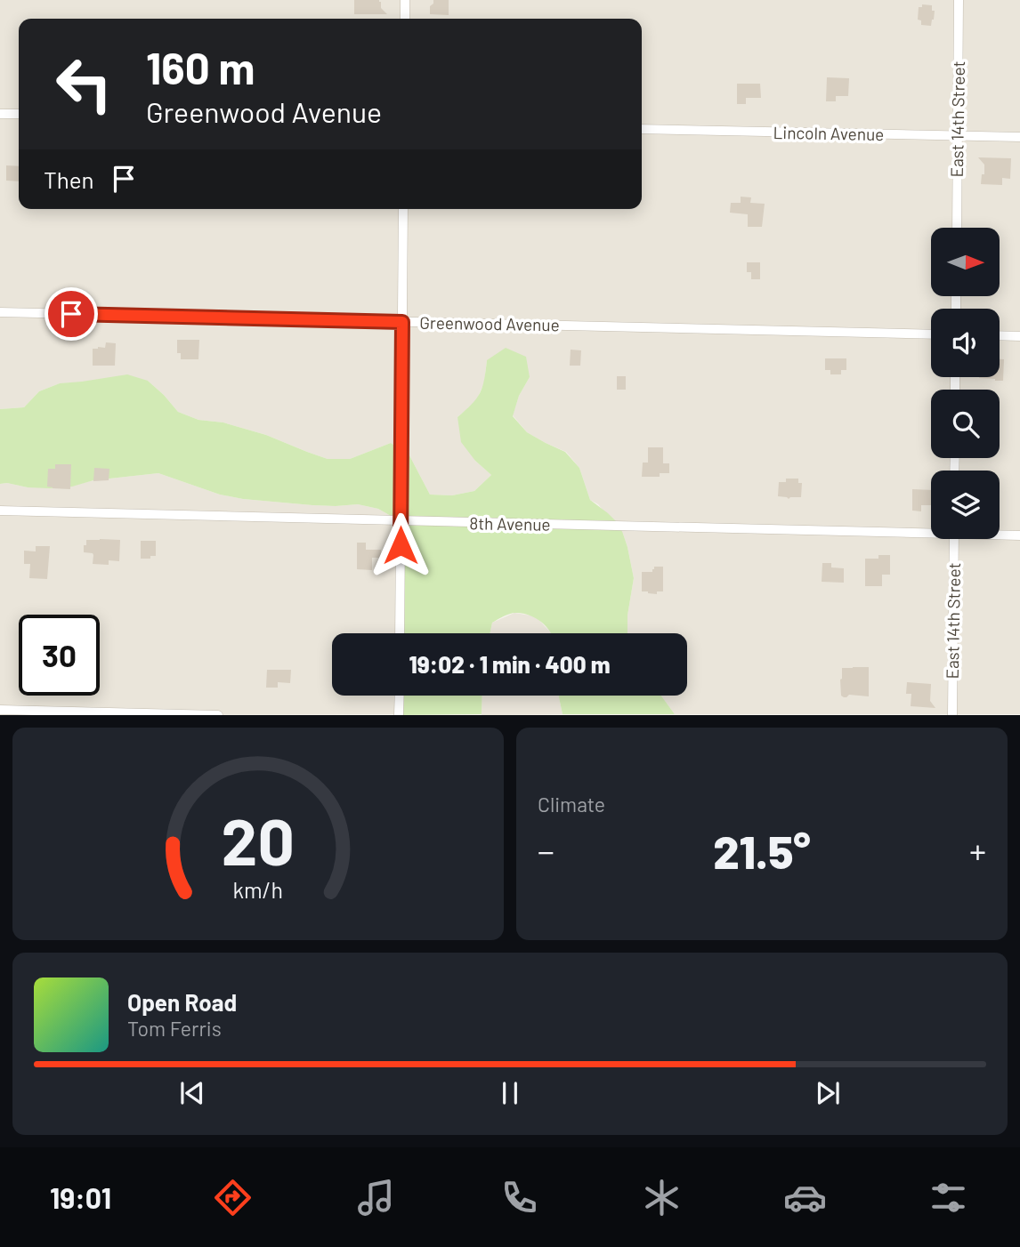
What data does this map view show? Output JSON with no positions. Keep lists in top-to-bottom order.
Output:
{
  "streets": {
    "street": [
      "East 14th Street",
      "Lincoln Avenue",
      "Greenwood Avenue",
      "8th Avenue"
    ]
  },
  "crossings": [
    ["East 14th Street", "Lincoln Avenue"]
  ],
  "north": "right",
  "page": {
    "turn": ["160 m", "Greenwood Avenue"],
    "then": "Then",
    "limit": "30",
    "trip": "19:02 · 1 min · 400 m",
    "tile": "Climate",
    "heat": ["−", "21.5°", "+"],
    "song": ["Open Road", "Tom Ferris"],
    "tabs": "19:01",
    "gauge": ["20", "km/h"]
  }
}
